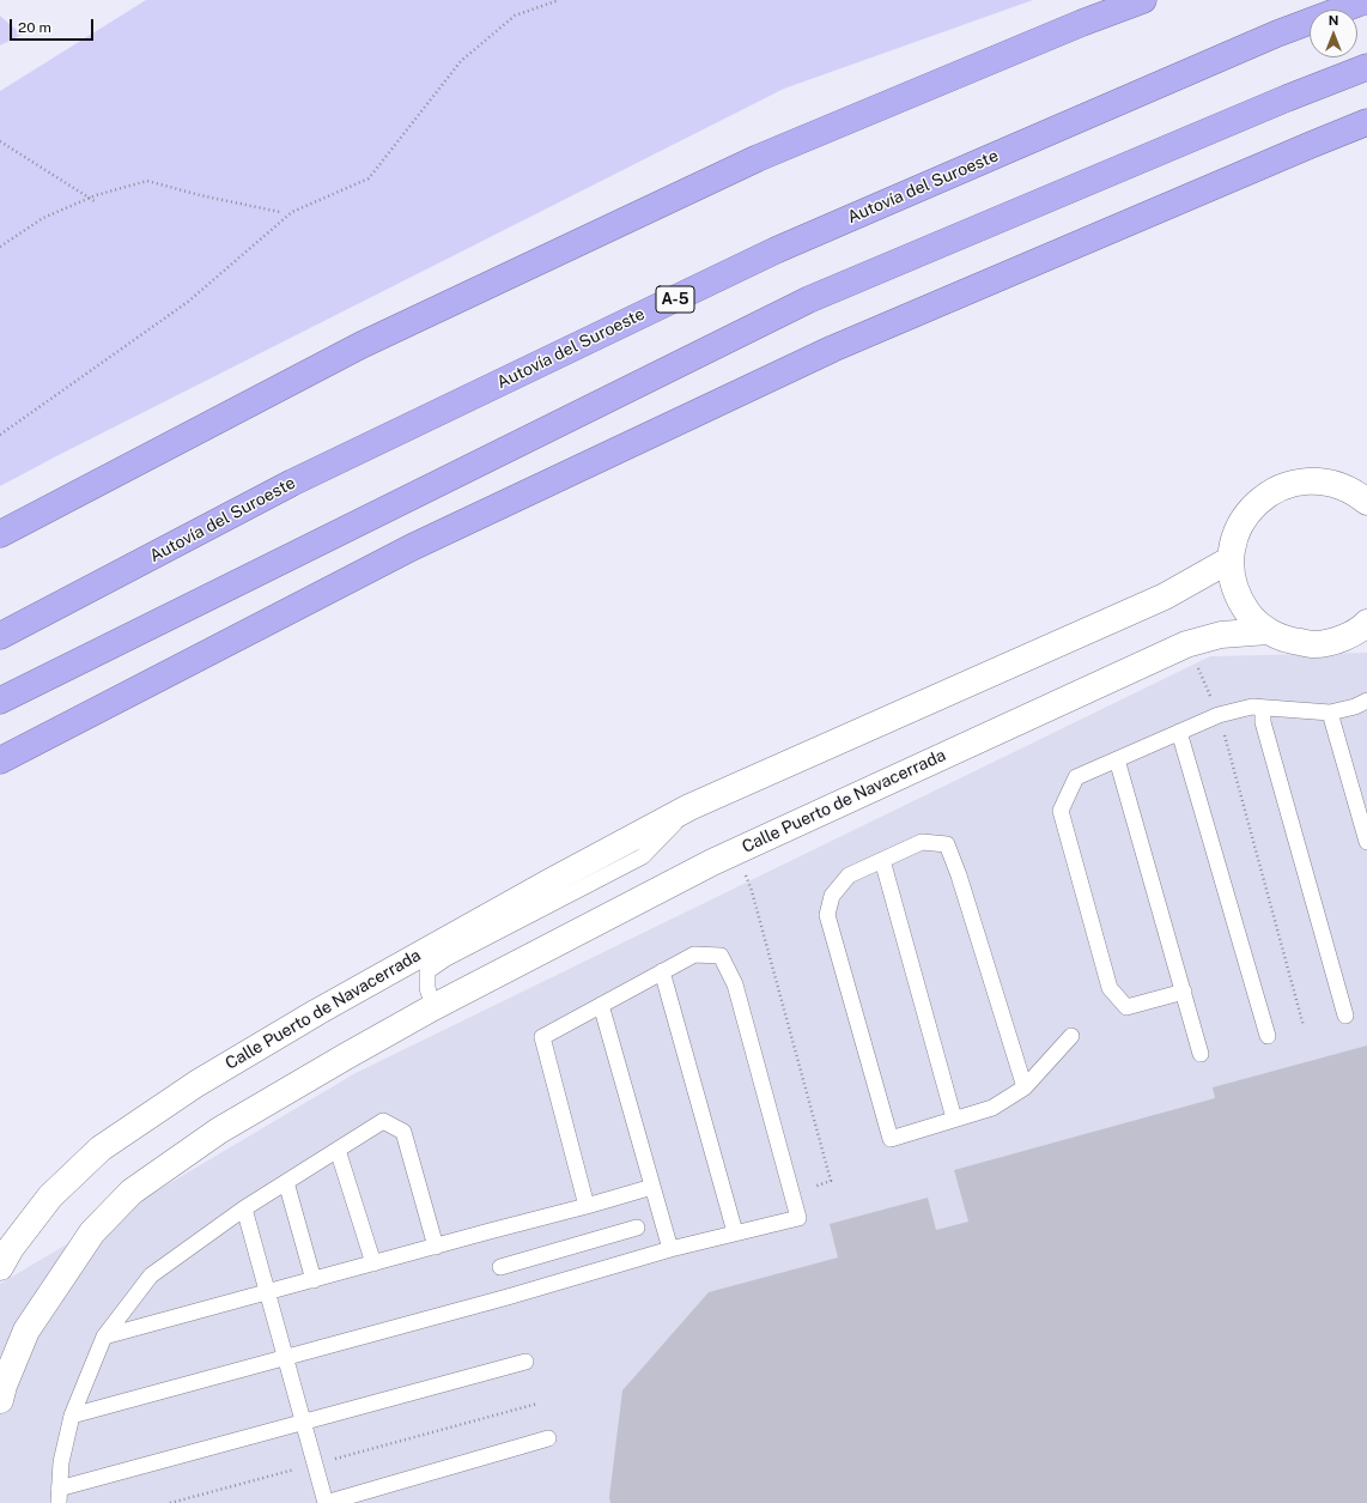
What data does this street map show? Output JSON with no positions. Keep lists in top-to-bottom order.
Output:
{
  "streets": {
    "highway": ["Autovía del Suroeste", "A-5"],
    "street": ["Calle Puerto de Navacerrada"]
  },
  "scale_bar": "20 m",
  "north": "top"
}
